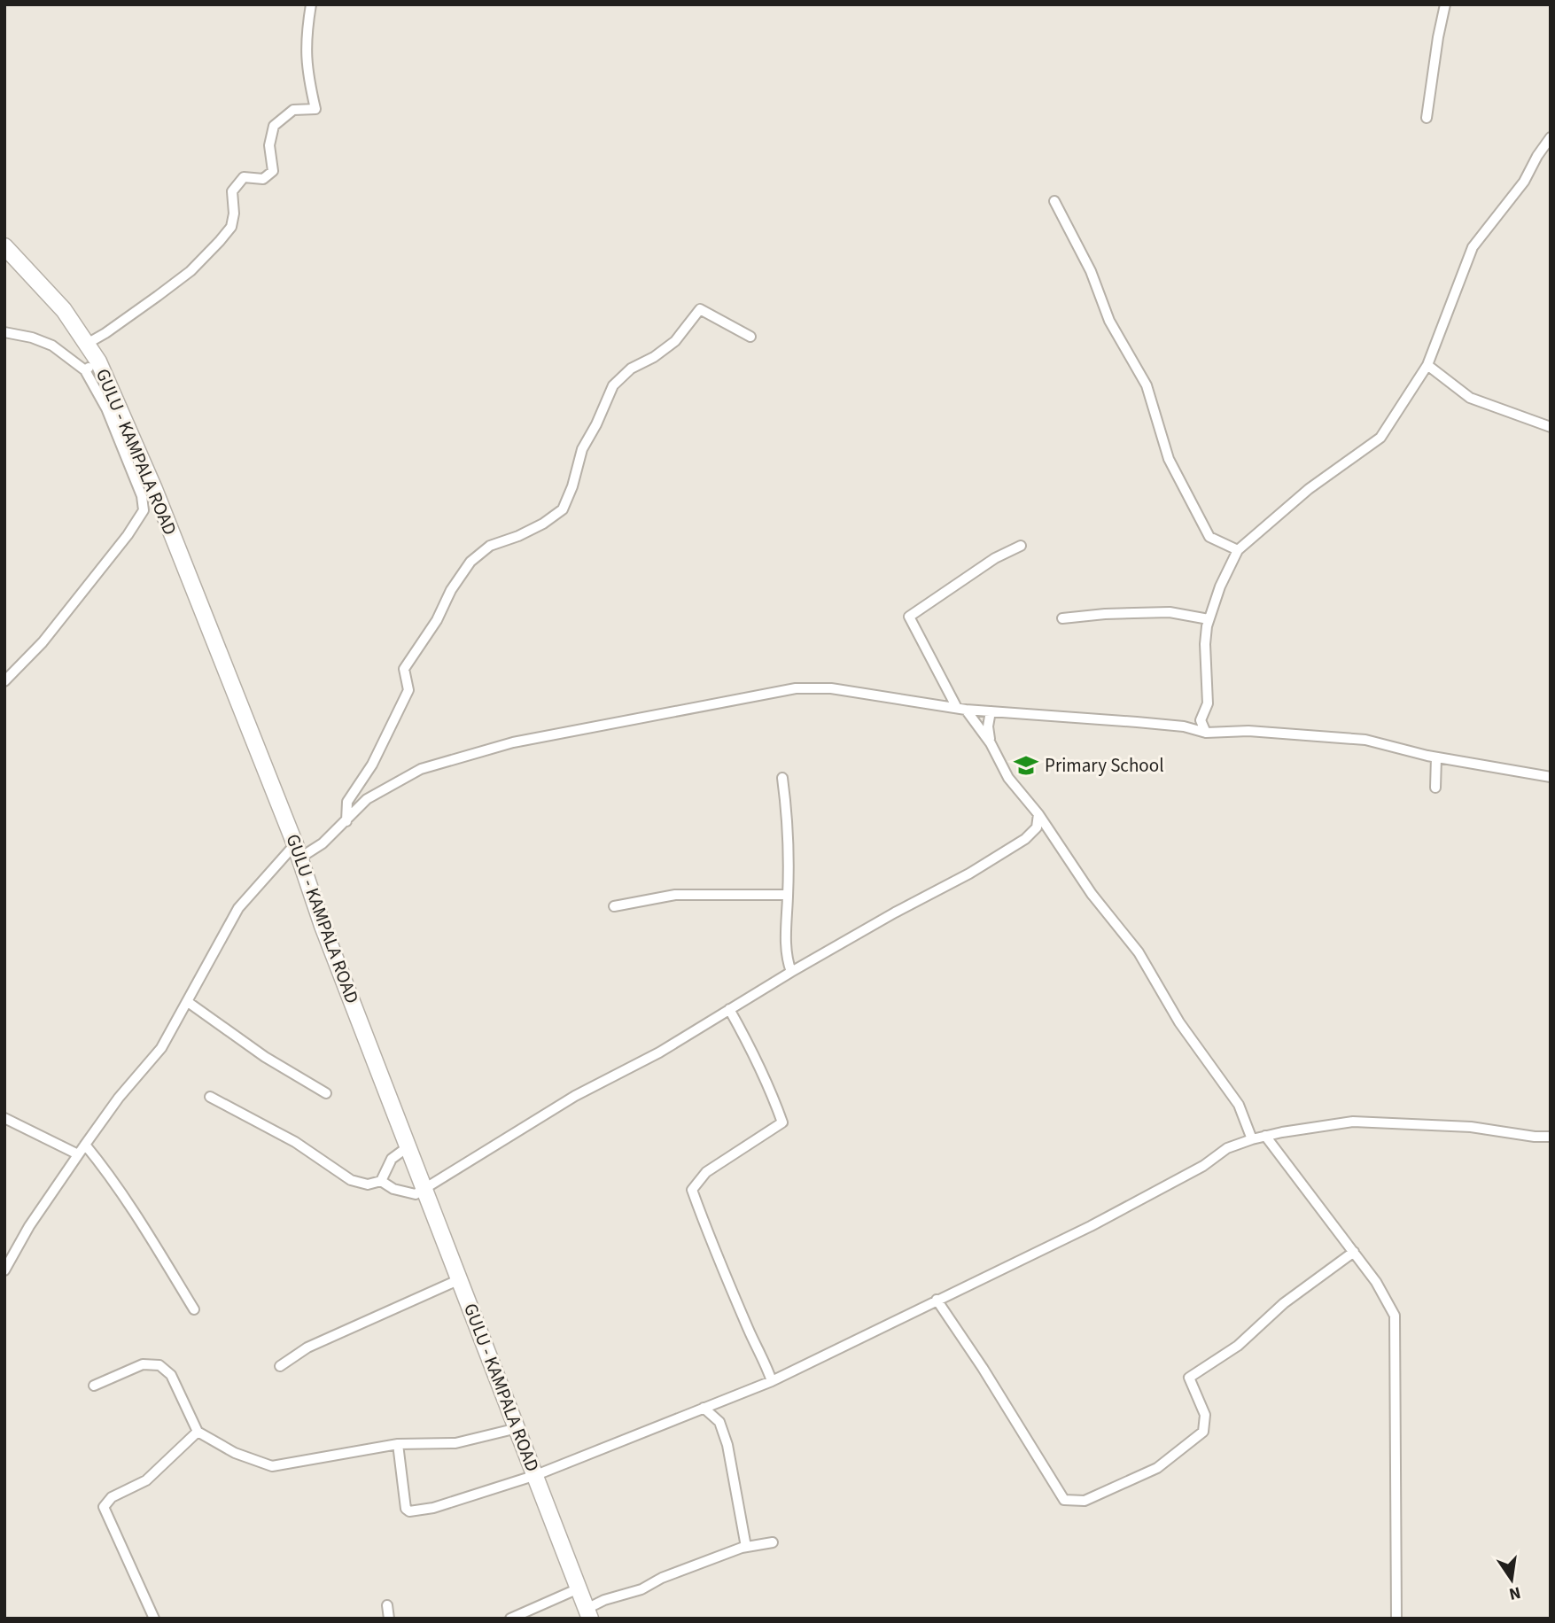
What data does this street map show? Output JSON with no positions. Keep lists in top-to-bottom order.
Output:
{
  "streets": {
    "main road": ["GULU - KAMPALA ROAD"]
  },
  "places": {
    "school or university": ["Primary School"]
  },
  "north": "bottom"
}
